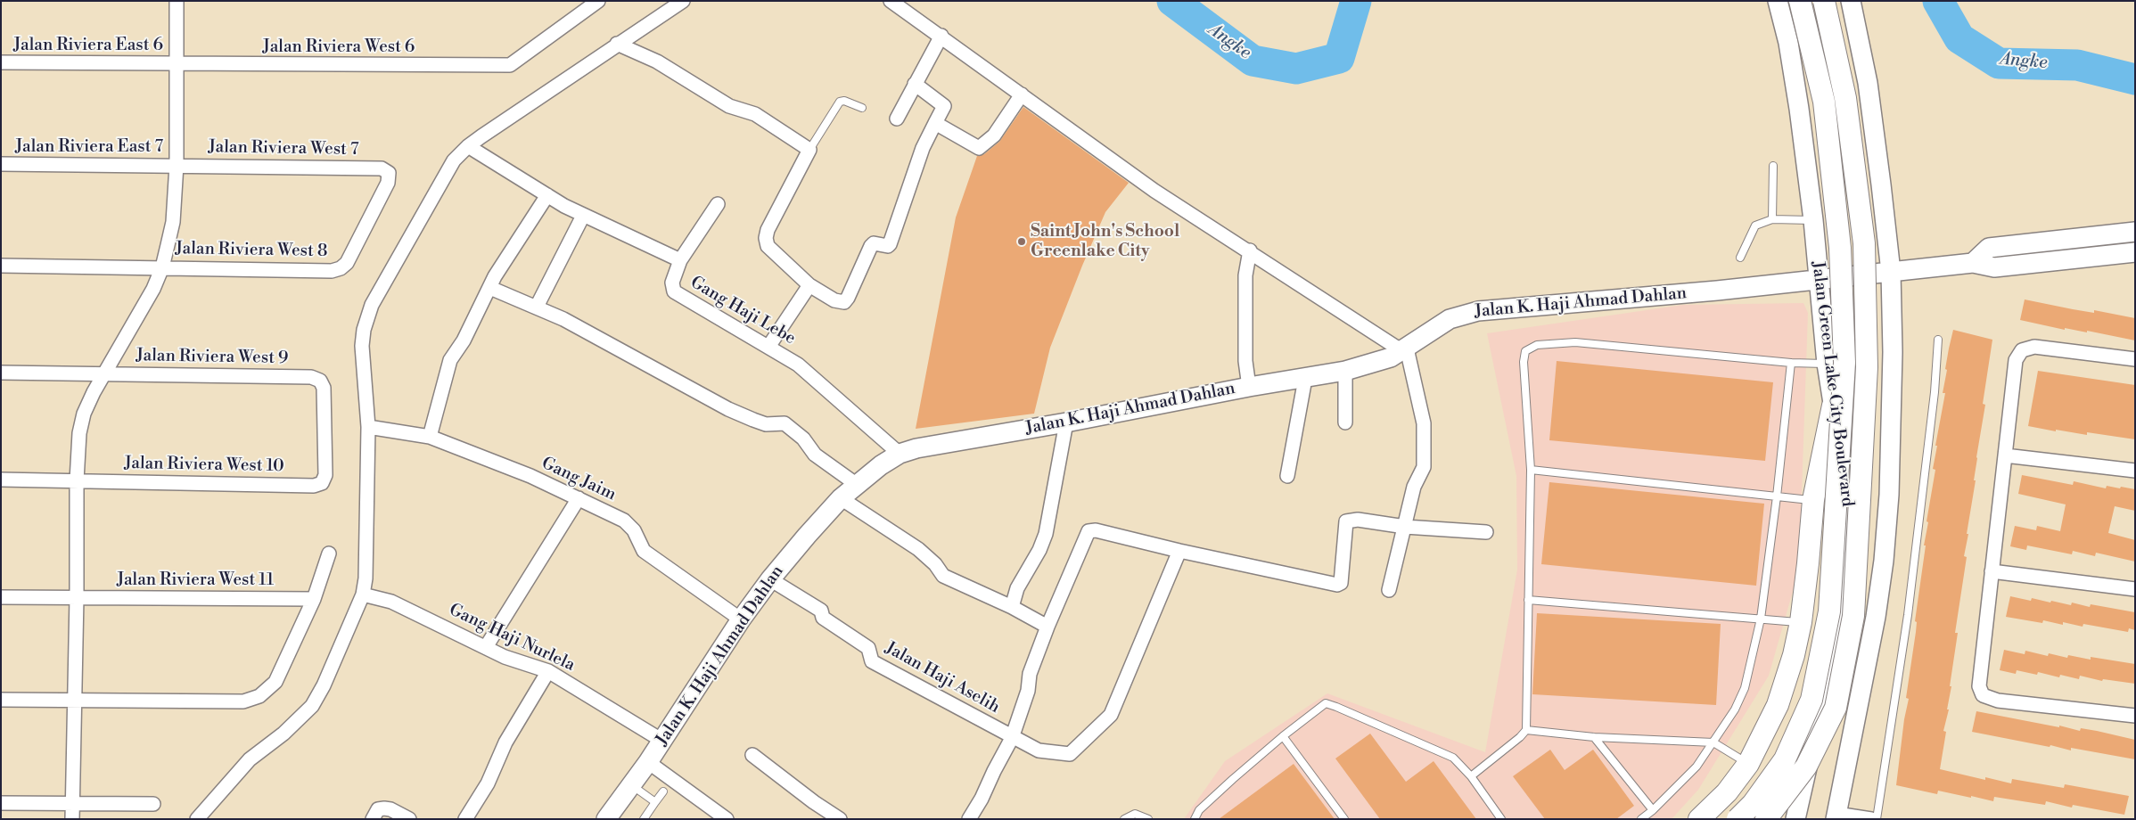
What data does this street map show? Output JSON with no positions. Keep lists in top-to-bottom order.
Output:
{
  "streets": {
    "main road": ["Jalan K. Haji Ahmad Dahlan", "Jalan Green Lake City Boulevard"],
    "street": [
      "Jalan Riviera East 6",
      "Jalan Riviera West 6",
      "Jalan Riviera East 7",
      "Jalan Riviera West 7",
      "Jalan Riviera West 8",
      "Gang Haji Lebe",
      "Jalan Riviera West 9",
      "Jalan Riviera West 10",
      "Gang Jaim",
      "Jalan Riviera West 11",
      "Gang Haji Nurlela",
      "Jalan Haji Aselih"
    ]
  },
  "crossings": [
    ["Jalan Riviera East 6", "Jalan Riviera West 6"],
    ["Jalan Riviera East 7", "Jalan Riviera West 7"],
    ["Jalan Riviera West 7", "Jalan Riviera West 8"],
    ["Jalan K. Haji Ahmad Dahlan", "Gang Haji Lebe"],
    ["Jalan K. Haji Ahmad Dahlan", "Jalan Green Lake City Boulevard"],
    ["Jalan K. Haji Ahmad Dahlan", "Gang Jaim"],
    ["Jalan K. Haji Ahmad Dahlan", "Gang Haji Nurlela"],
    ["Jalan K. Haji Ahmad Dahlan", "Jalan Haji Aselih"],
    ["Jalan Riviera West 9", "Jalan Riviera West 10"]
  ],
  "water": ["Angke"],
  "places": ["Saint John's School Greenlake City"]
}
